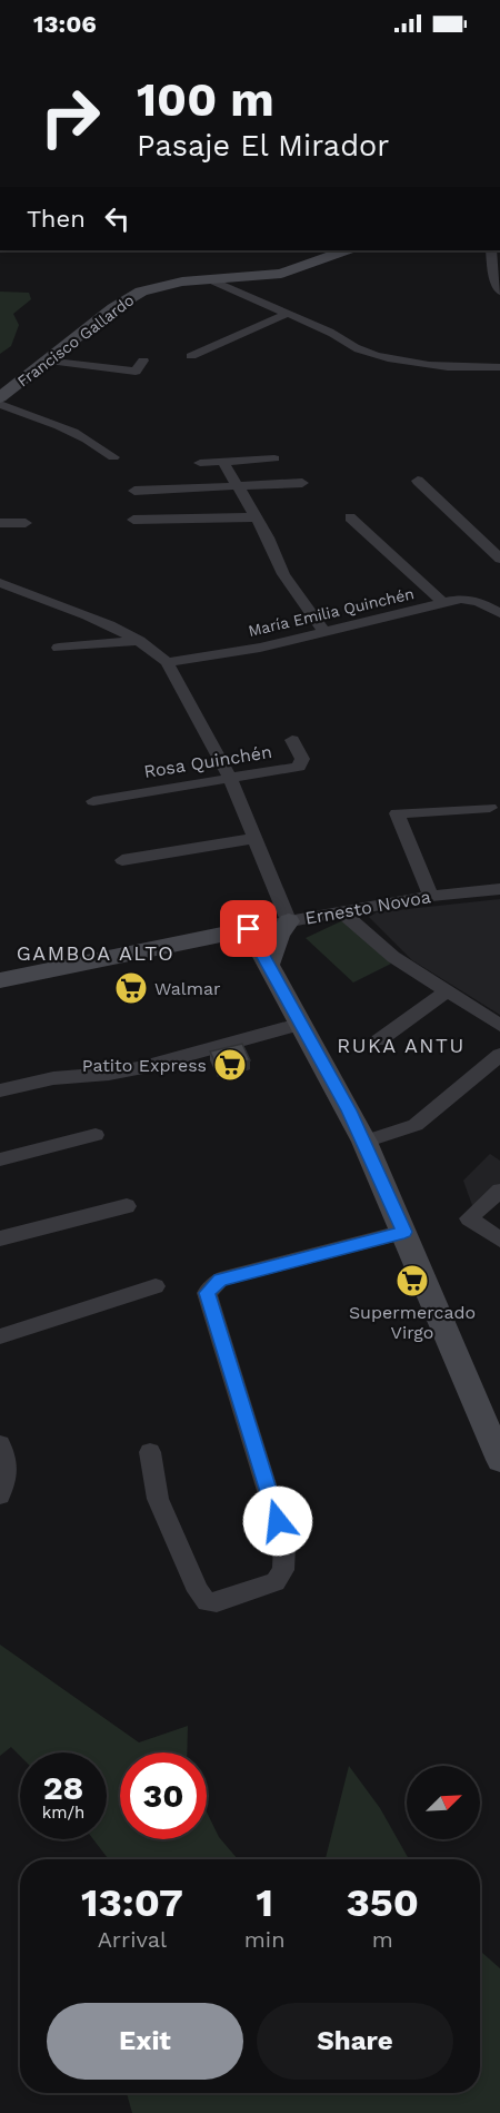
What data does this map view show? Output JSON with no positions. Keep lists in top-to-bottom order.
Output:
{
  "streets": {
    "street": [
      "Francisco Gallardo",
      "María Emilia Quinchén",
      "Rosa Quinchén",
      "Ernesto Novoa"
    ]
  },
  "districts": ["GAMBOA ALTO", "RUKA ANTU"],
  "places": {
    "supermarket": ["Walmar", "Patito Express", "Supermercado Virgo"]
  },
  "north": "top right",
  "page": {
    "status": "13:06",
    "turn": ["100 m", "Pasaje El Mirador"],
    "then": "Then",
    "speed": "28 km/h",
    "limit": "30",
    "eta": [
      "13:07",
      "Arrival",
      "1",
      "min",
      "350",
      "m"
    ],
    "buttons": ["Exit", "Share"]
  }
}
